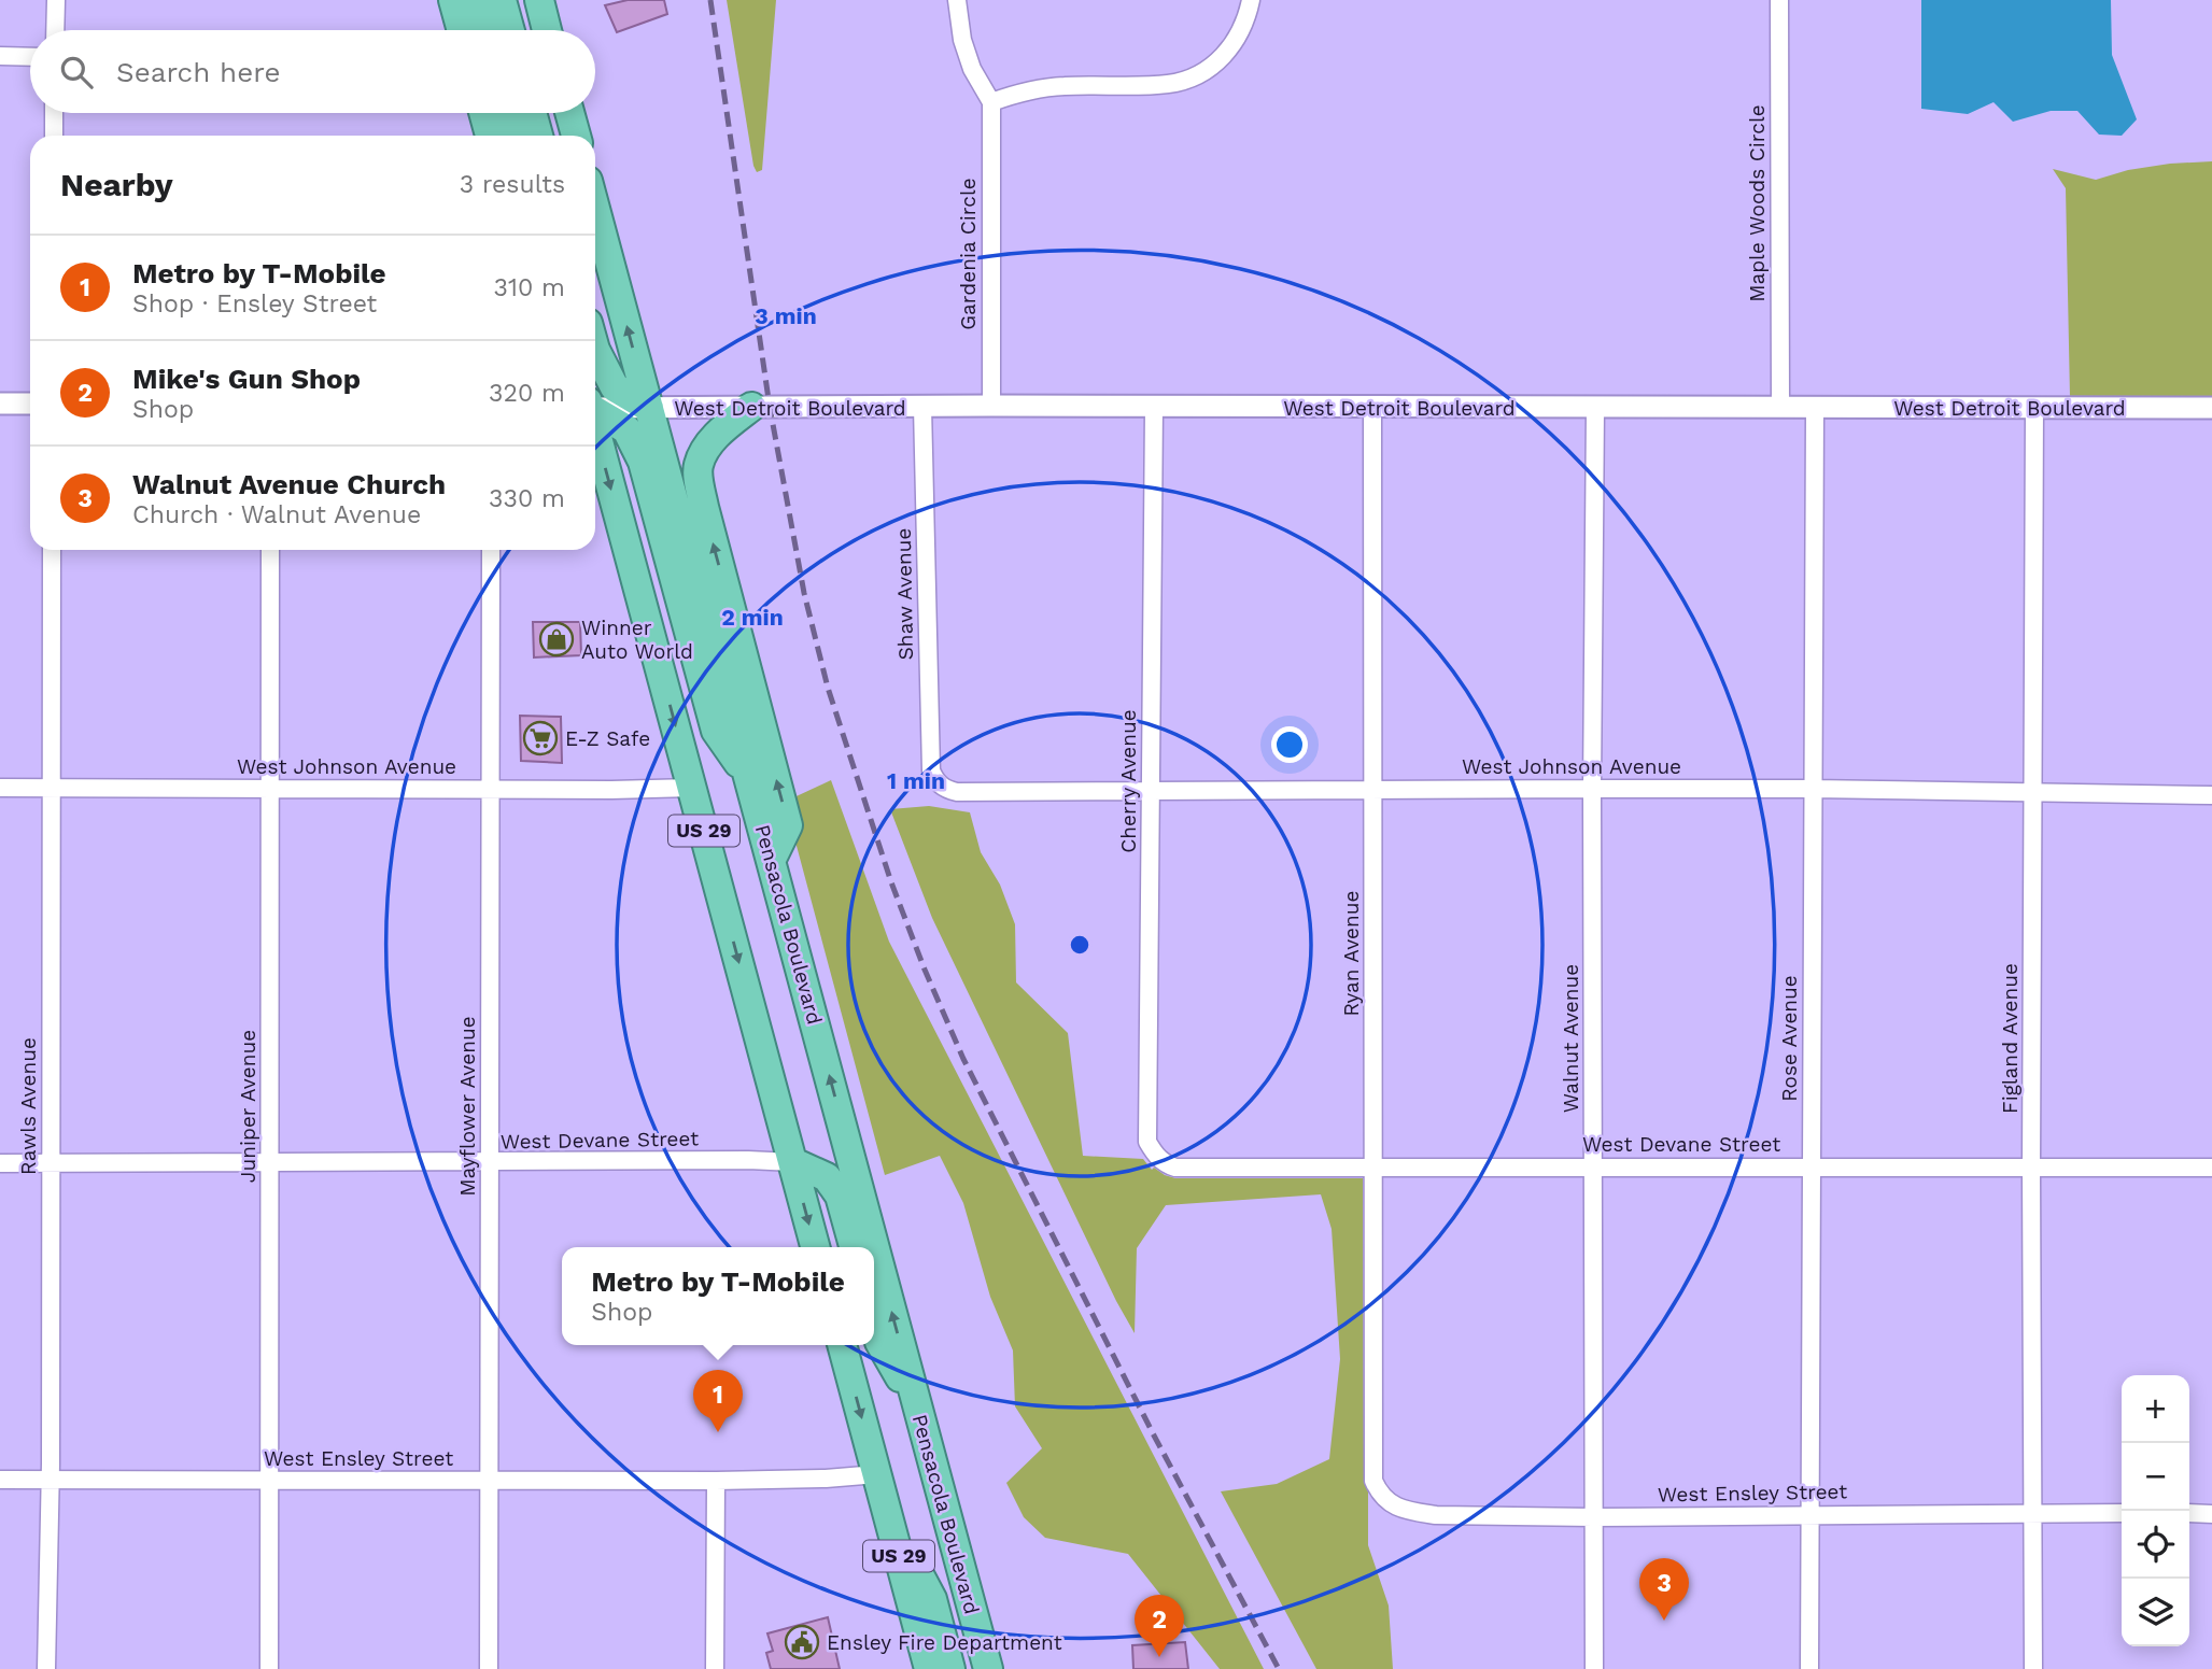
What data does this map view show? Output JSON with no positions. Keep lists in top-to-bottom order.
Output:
{
  "streets": {
    "highway": ["US 29", "Pensacola Boulevard"],
    "street": [
      "Maple Woods Circle",
      "Gardenia Circle",
      "West Detroit Boulevard",
      "Shaw Avenue",
      "West Johnson Avenue",
      "Cherry Avenue",
      "Ryan Avenue",
      "Walnut Avenue",
      "Rose Avenue",
      "Figland Avenue",
      "Rawls Avenue",
      "Juniper Avenue",
      "Mayflower Avenue",
      "West Devane Street",
      "West Ensley Street"
    ]
  },
  "crossings": [
    ["Maple Woods Circle", "West Detroit Boulevard"],
    ["Gardenia Circle", "West Detroit Boulevard"],
    ["West Detroit Boulevard", "Shaw Avenue"],
    ["West Detroit Boulevard", "Cherry Avenue"],
    ["West Detroit Boulevard", "Pensacola Boulevard"],
    ["West Detroit Boulevard", "Ryan Avenue"],
    ["West Detroit Boulevard", "Walnut Avenue"],
    ["West Detroit Boulevard", "Rose Avenue"],
    ["West Detroit Boulevard", "Figland Avenue"],
    ["Shaw Avenue", "West Johnson Avenue"],
    ["West Johnson Avenue", "Cherry Avenue"],
    ["West Johnson Avenue", "US 29"],
    ["West Johnson Avenue", "Ryan Avenue"],
    ["West Johnson Avenue", "Walnut Avenue"],
    ["West Johnson Avenue", "Rose Avenue"],
    ["West Johnson Avenue", "Figland Avenue"],
    ["West Johnson Avenue", "Rawls Avenue"],
    ["West Johnson Avenue", "Juniper Avenue"],
    ["West Johnson Avenue", "Mayflower Avenue"],
    ["Cherry Avenue", "West Devane Street"],
    ["US 29", "West Devane Street"],
    ["US 29", "West Ensley Street"],
    ["Ryan Avenue", "West Devane Street"],
    ["Ryan Avenue", "West Ensley Street"],
    ["Walnut Avenue", "West Devane Street"],
    ["Walnut Avenue", "West Ensley Street"],
    ["Rose Avenue", "West Devane Street"],
    ["Rose Avenue", "West Ensley Street"],
    ["Figland Avenue", "West Devane Street"],
    ["Figland Avenue", "West Ensley Street"],
    ["Rawls Avenue", "West Devane Street"],
    ["Rawls Avenue", "West Ensley Street"],
    ["Juniper Avenue", "West Devane Street"],
    ["Juniper Avenue", "West Ensley Street"],
    ["Mayflower Avenue", "West Devane Street"],
    ["Mayflower Avenue", "West Ensley Street"]
  ],
  "places": {
    "shop": ["Winner Auto World"],
    "supermarket": ["E-Z Safe"],
    "public building": ["Ensley Fire Department"]
  },
  "page": {
    "search": "Search here",
    "heading": ["Nearby", "3 results"],
    "list": [
      {
        "mark": "1",
        "name": "Metro by T-Mobile",
        "note": "Shop · Ensley Street",
        "value": "310 m"
      },
      {
        "mark": "2",
        "name": "Mike's Gun Shop",
        "note": "Shop",
        "value": "320 m"
      },
      {
        "mark": "3",
        "name": "Walnut Avenue Church",
        "note": "Church · Walnut Avenue",
        "value": "330 m"
      }
    ],
    "popup": ["Metro by T-Mobile", "Shop"],
    "pins": ["1", "3", "2"],
    "map_buttons": ["+", "−"]
  },
  "rings": ["3 min", "2 min", "1 min"]
}
